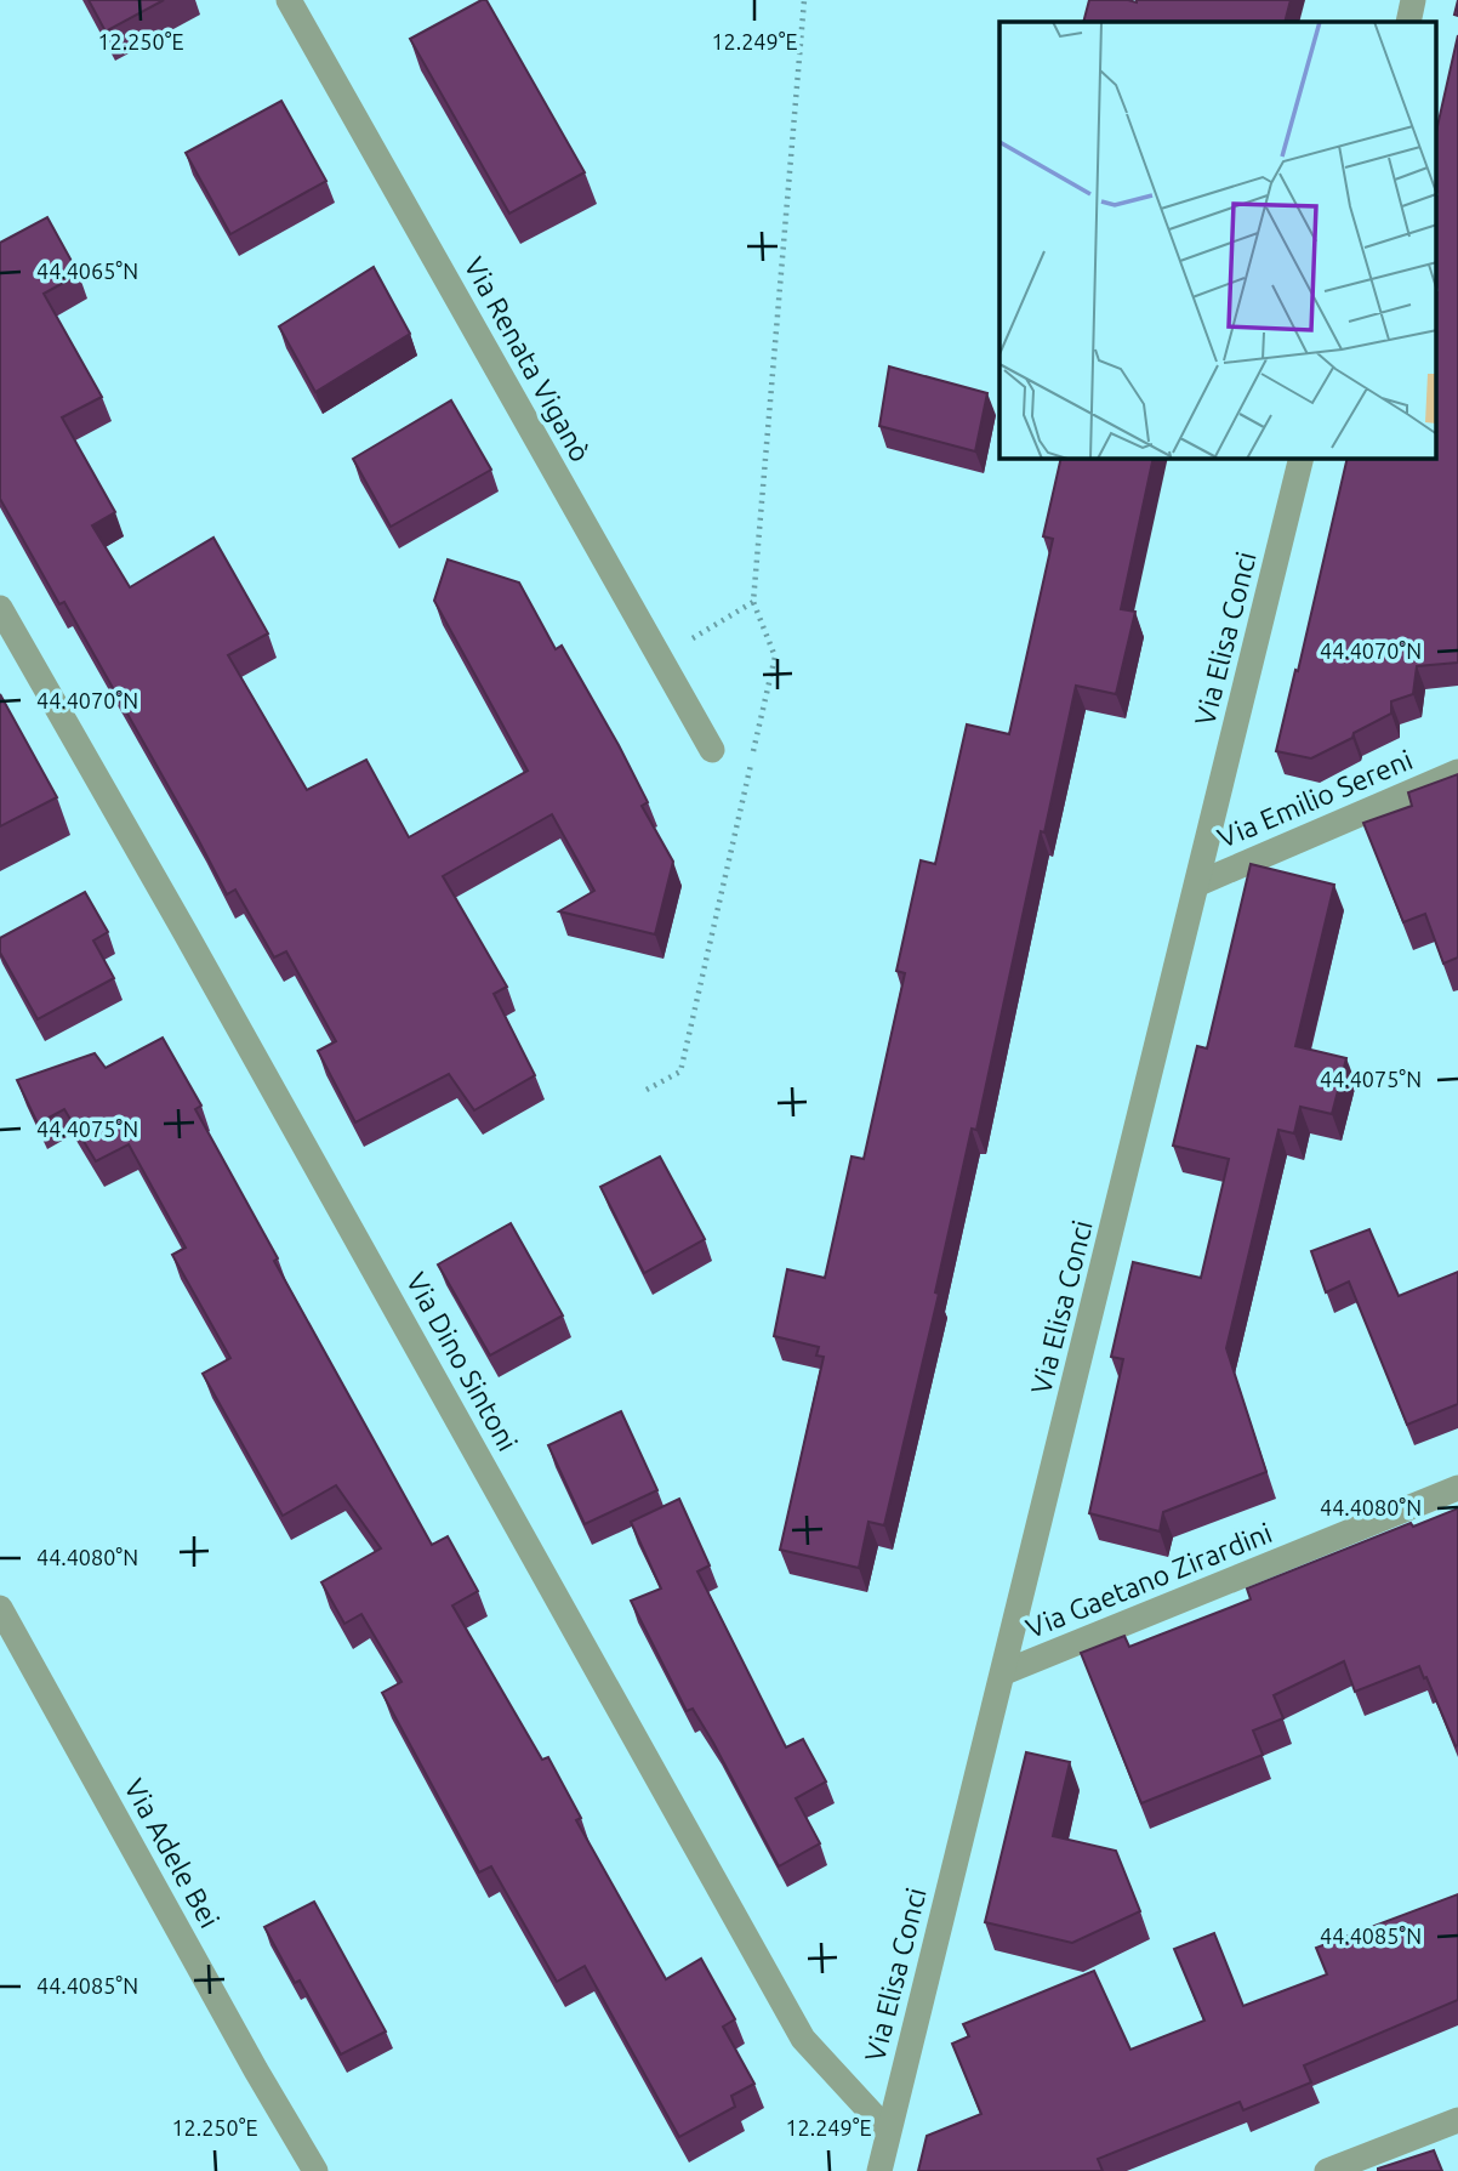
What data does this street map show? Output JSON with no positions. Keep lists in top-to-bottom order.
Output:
{
  "streets": {
    "street": [
      "Via Renata Viganò",
      "Via Elisa Conci",
      "Via Emilio Sereni",
      "Via Dino Sintoni",
      "Via Gaetano Zirardini",
      "Via Adele Bei"
    ]
  },
  "crossings": [
    ["Via Elisa Conci", "Via Emilio Sereni"],
    ["Via Elisa Conci", "Via Dino Sintoni"],
    ["Via Elisa Conci", "Via Gaetano Zirardini"]
  ],
  "coordinates": [
    "12.250°E",
    "12.249°E",
    "44.4065°N",
    "44.4070°N",
    "44.4075°N",
    "44.4080°N",
    "44.4085°N"
  ]
}
